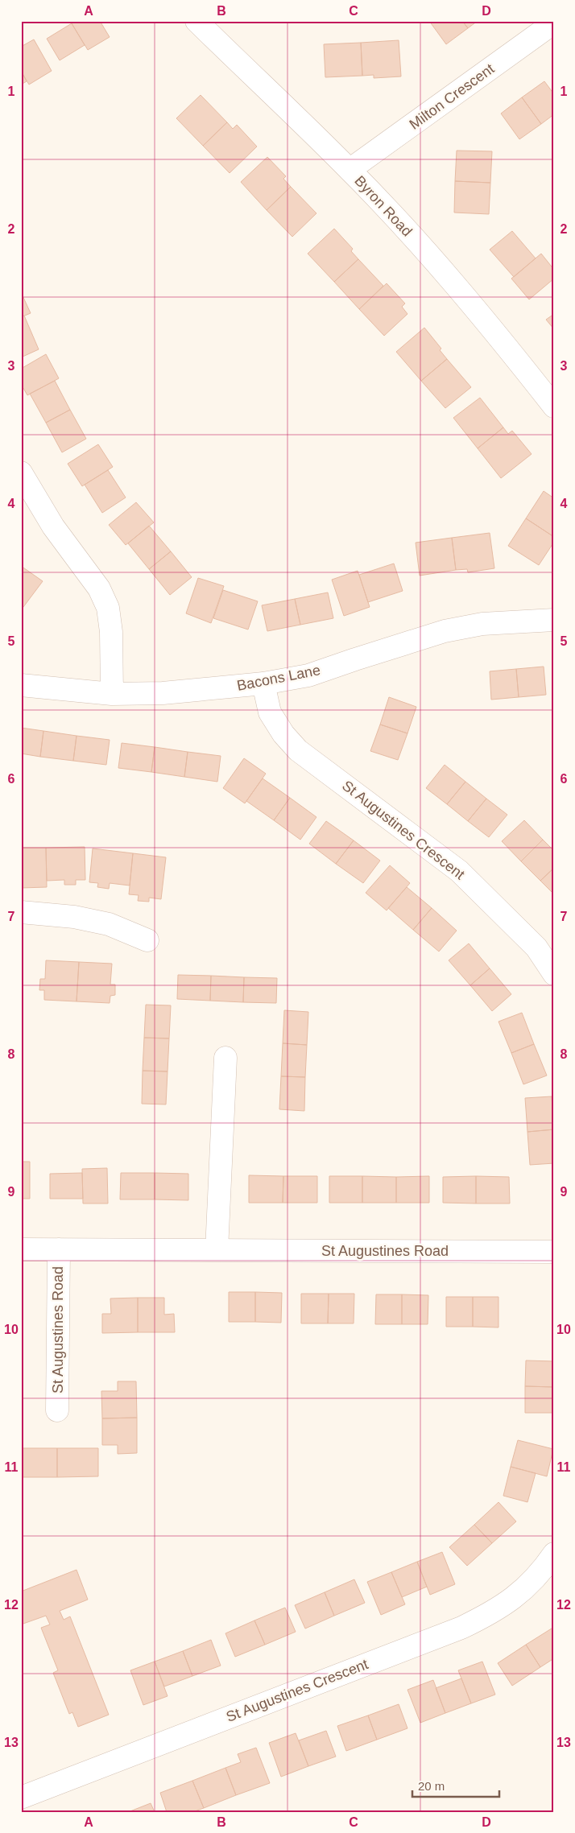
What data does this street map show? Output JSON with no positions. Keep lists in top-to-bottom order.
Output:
{
  "streets": {
    "street": [
      "Milton Crescent",
      "Byron Road",
      "Bacons Lane",
      "St Augustines Crescent",
      "St Augustines Road"
    ]
  },
  "crossings": [
    ["Milton Crescent", "Byron Road"],
    ["Bacons Lane", "St Augustines Crescent"]
  ],
  "scale_bar": "20 m",
  "grid": {
    "columns": [
      "A",
      "B",
      "C",
      "D"
    ],
    "rows": [
      "1",
      "2",
      "3",
      "4",
      "5",
      "6",
      "7",
      "8",
      "9",
      "10",
      "11",
      "12",
      "13"
    ]
  }
}
